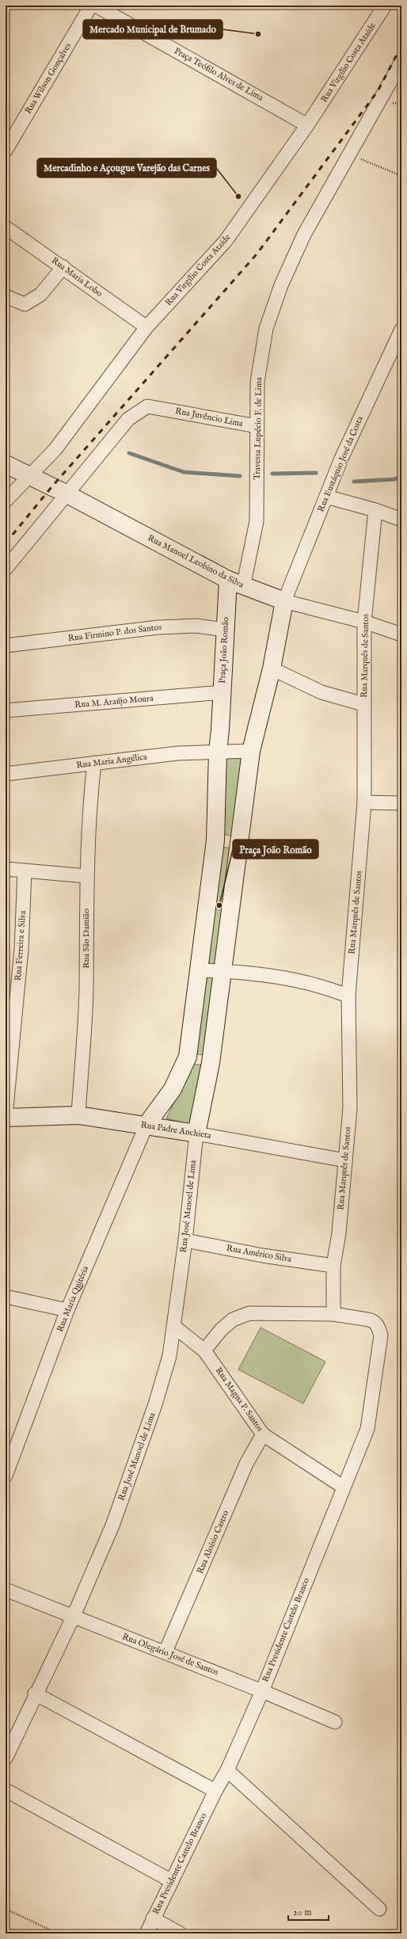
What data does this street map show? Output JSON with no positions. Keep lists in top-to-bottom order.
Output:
{
  "streets": {
    "street": [
      "Rua Virgílio Costa Ataíde",
      "Praça Teófilo Alves de Lima",
      "Rua Wilson Gonçalves",
      "Rua Maria Lobo",
      "Rua Juvêncio Lima",
      "Travessa Lupécio F. de Lima",
      "Rua Eustáquio José da Costa",
      "Rua Manoel Leobino da Silva",
      "Rua Firmino P. dos Santos",
      "Praça João Romão",
      "Rua Marquês de Santos",
      "Rua M. Araújo Moura",
      "Rua Maria Angélica",
      "Rua São Damião",
      "Rua Ferreira e Silva",
      "Rua Padre Anchieta",
      "Rua José Manoel de Lima",
      "Rua Américo Silva",
      "Rua Maria Quitéria",
      "Rua Magna P. Santos",
      "Rua Aloísio Castro",
      "Rua Presidente Castelo Branco",
      "Rua Olegário José de Santos"
    ]
  },
  "crossings": [
    ["Rua Virgílio Costa Ataíde", "Praça Teófilo Alves de Lima"],
    ["Rua Virgílio Costa Ataíde", "Rua Maria Lobo"],
    ["Rua Virgílio Costa Ataíde", "Rua Manoel Leobino da Silva"],
    ["Rua Juvêncio Lima", "Travessa Lupécio F. de Lima"],
    ["Rua Juvêncio Lima", "Rua Manoel Leobino da Silva"],
    ["Travessa Lupécio F. de Lima", "Rua Manoel Leobino da Silva"],
    ["Travessa Lupécio F. de Lima", "Praça João Romão"],
    ["Rua Eustáquio José da Costa", "Rua Manoel Leobino da Silva"],
    ["Rua Manoel Leobino da Silva", "Praça João Romão"],
    ["Rua Manoel Leobino da Silva", "Rua Marquês de Santos"],
    ["Rua Firmino P. dos Santos", "Praça João Romão"],
    ["Praça João Romão", "Rua M. Araújo Moura"],
    ["Praça João Romão", "Rua Maria Angélica"],
    ["Praça João Romão", "Rua Padre Anchieta"],
    ["Praça João Romão", "Rua Maria Quitéria"],
    ["Rua Marquês de Santos", "Rua Padre Anchieta"],
    ["Rua Marquês de Santos", "Rua Américo Silva"],
    ["Rua Marquês de Santos", "Rua Presidente Castelo Branco"],
    ["Rua Maria Angélica", "Rua São Damião"],
    ["Rua São Damião", "Rua Padre Anchieta"],
    ["Rua Padre Anchieta", "Rua José Manoel de Lima"],
    ["Rua Padre Anchieta", "Rua Maria Quitéria"],
    ["Rua José Manoel de Lima", "Rua Américo Silva"],
    ["Rua José Manoel de Lima", "Rua Magna P. Santos"],
    ["Rua José Manoel de Lima", "Rua Olegário José de Santos"],
    ["Rua Magna P. Santos", "Rua Aloísio Castro"],
    ["Rua Magna P. Santos", "Rua Presidente Castelo Branco"],
    ["Rua Aloísio Castro", "Rua Olegário José de Santos"],
    ["Rua Presidente Castelo Branco", "Rua Olegário José de Santos"]
  ],
  "places": ["Mercado Municipal de Brumado", "Mercadinho e Açougue Varejão das Carnes", "Praça João Romão"],
  "scale_bar": "20 m"
}
